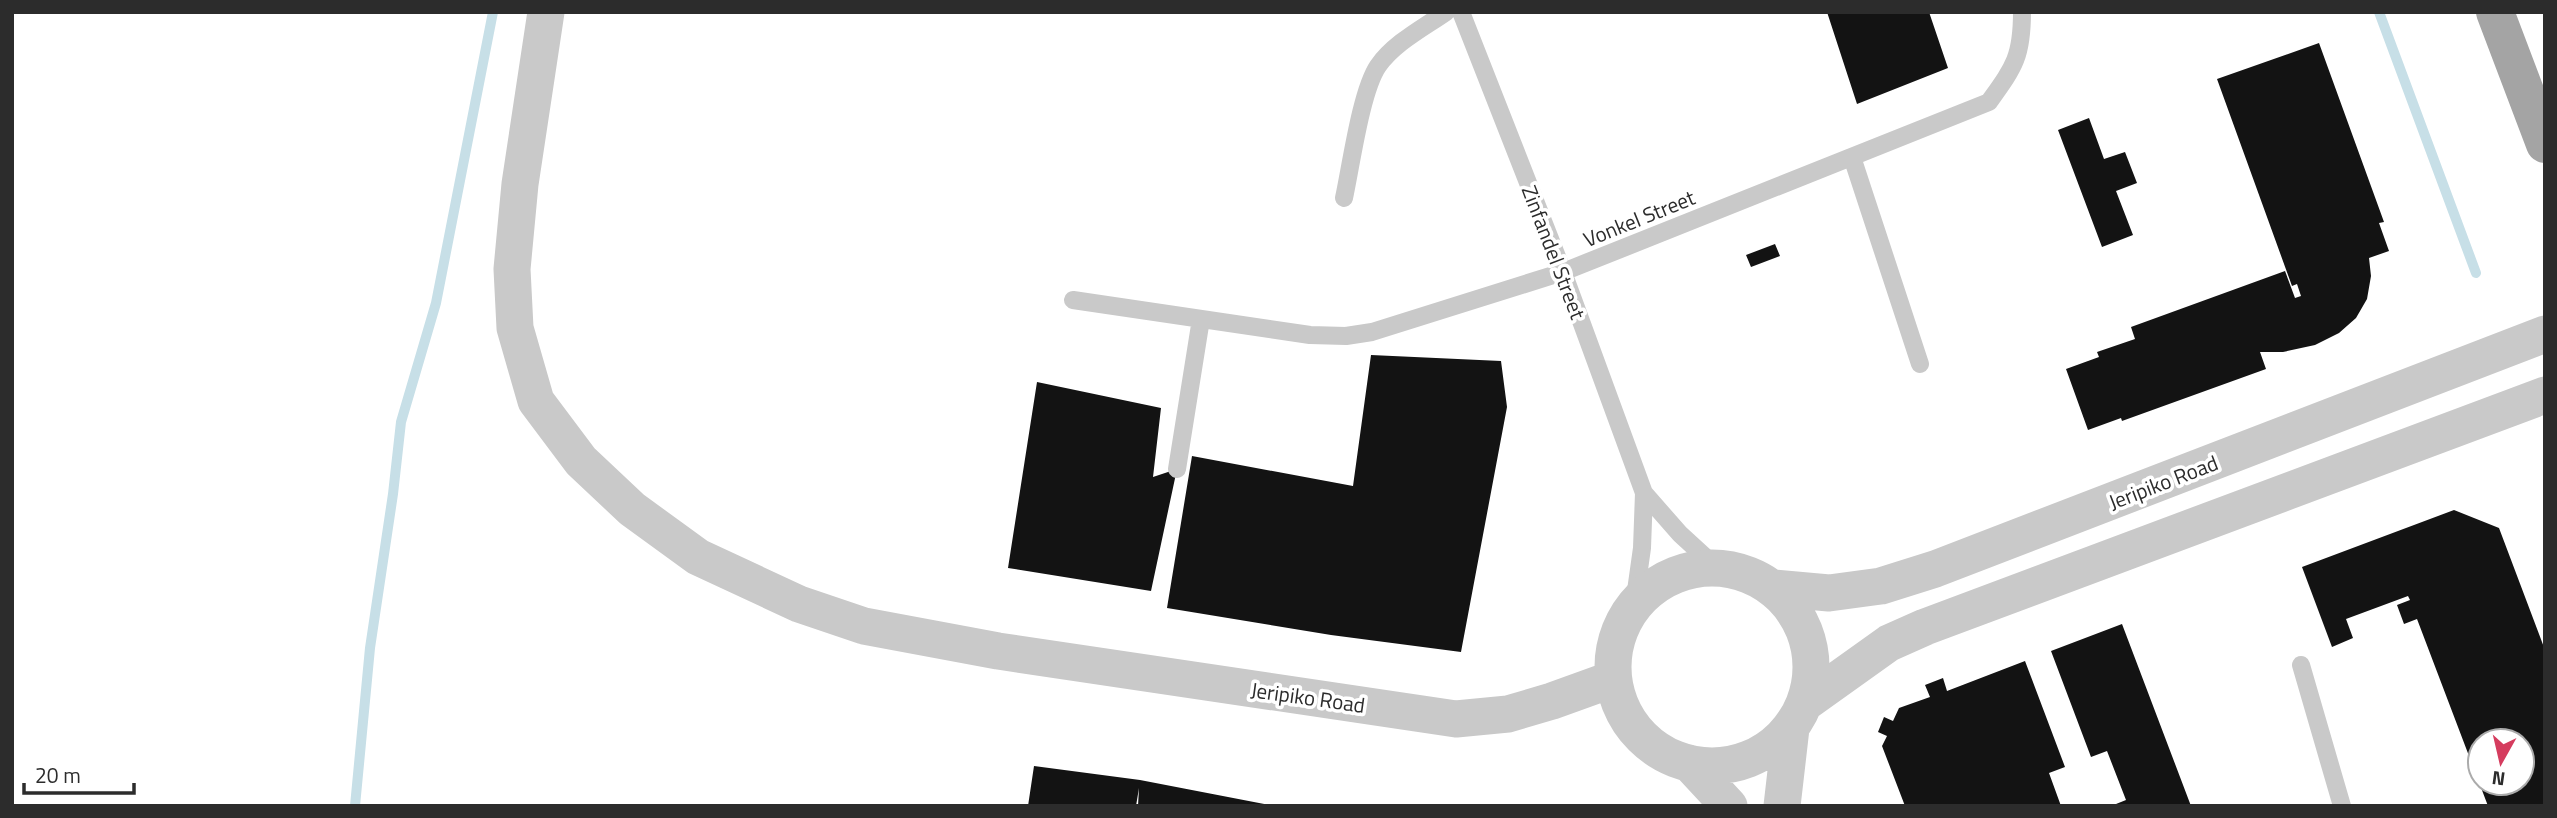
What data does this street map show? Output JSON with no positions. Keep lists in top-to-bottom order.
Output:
{
  "streets": {
    "street": ["Jeripiko Road"],
    "lane": ["Vonkel Street", "Zinfandel Street"]
  },
  "crossings": [
    ["Vonkel Street", "Zinfandel Street"],
    ["Zinfandel Street", "Jeripiko Road"]
  ],
  "scale_bar": "20 m",
  "north": "bottom"
}
